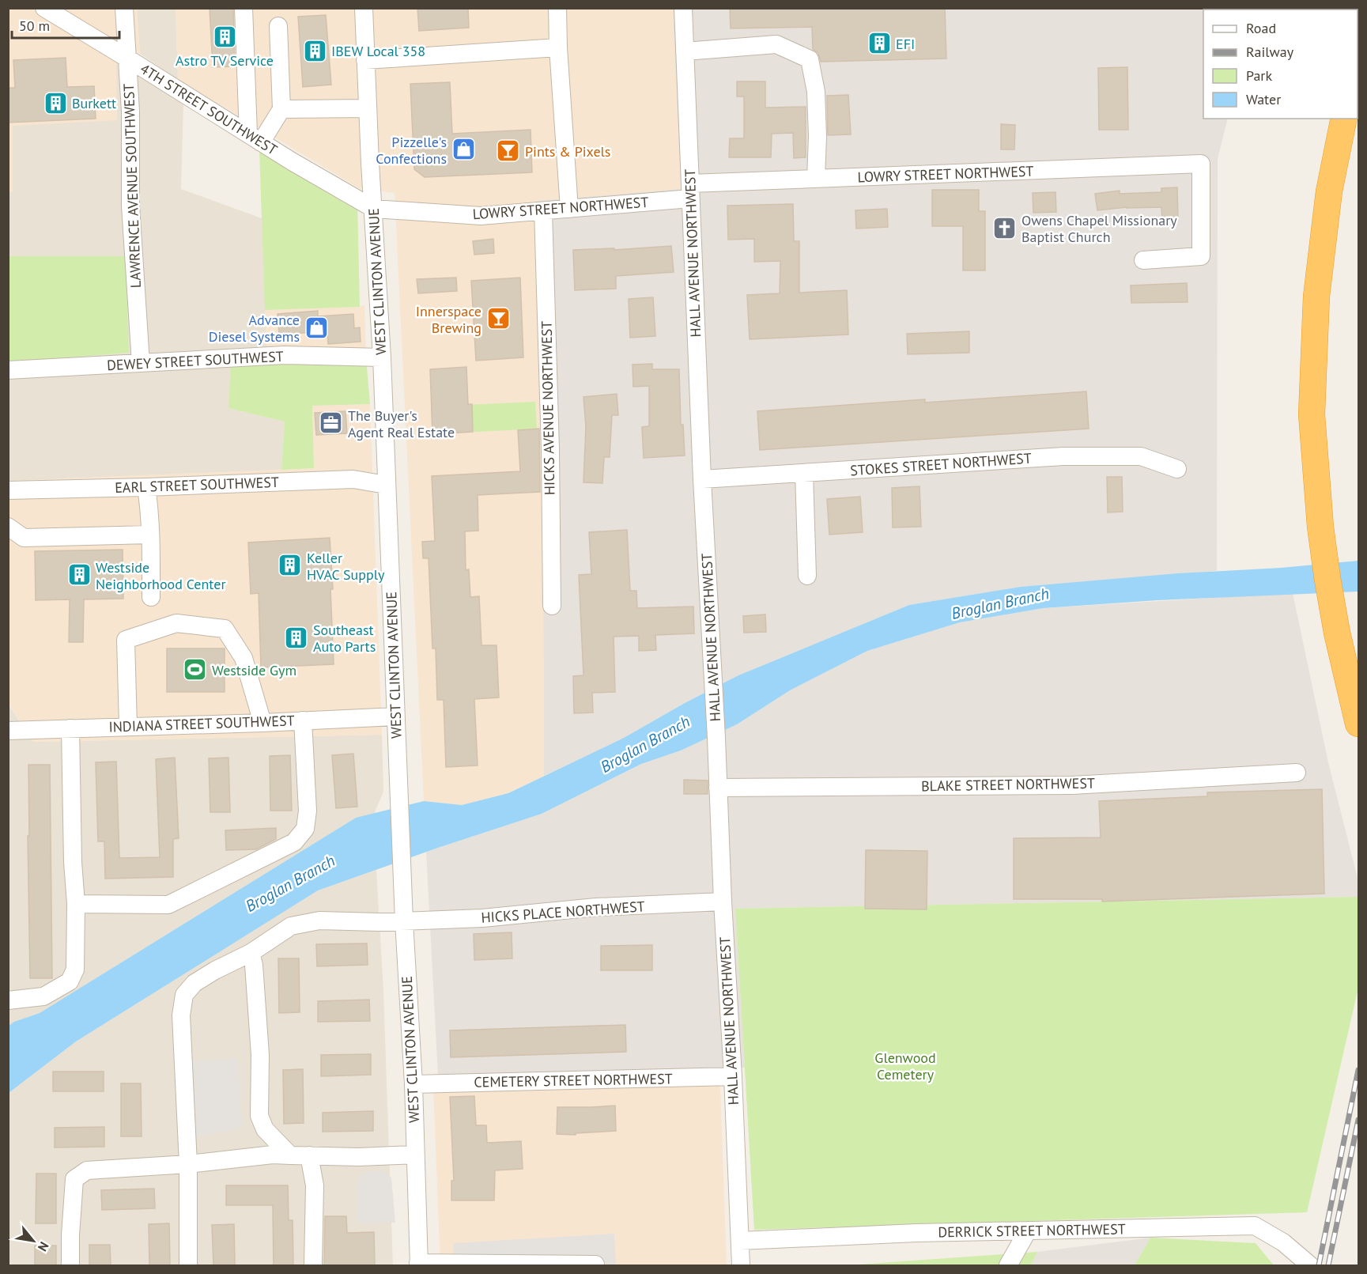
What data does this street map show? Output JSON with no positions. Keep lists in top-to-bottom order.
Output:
{
  "streets": {
    "street": [
      "4TH STREET SOUTHWEST",
      "LOWRY STREET NORTHWEST",
      "LAWRENCE AVENUE SOUTHWEST",
      "HALL AVENUE NORTHWEST",
      "WEST CLINTON AVENUE",
      "DEWEY STREET SOUTHWEST",
      "HICKS AVENUE NORTHWEST",
      "STOKES STREET NORTHWEST",
      "EARL STREET SOUTHWEST",
      "INDIANA STREET SOUTHWEST",
      "BLAKE STREET NORTHWEST",
      "HICKS PLACE NORTHWEST",
      "CEMETERY STREET NORTHWEST",
      "DERRICK STREET NORTHWEST"
    ]
  },
  "crossings": [
    ["4TH STREET SOUTHWEST", "LOWRY STREET NORTHWEST"],
    ["4TH STREET SOUTHWEST", "LAWRENCE AVENUE SOUTHWEST"],
    ["4TH STREET SOUTHWEST", "WEST CLINTON AVENUE"],
    ["LOWRY STREET NORTHWEST", "HALL AVENUE NORTHWEST"],
    ["LOWRY STREET NORTHWEST", "WEST CLINTON AVENUE"],
    ["LOWRY STREET NORTHWEST", "HICKS AVENUE NORTHWEST"],
    ["LAWRENCE AVENUE SOUTHWEST", "DEWEY STREET SOUTHWEST"],
    ["HALL AVENUE NORTHWEST", "STOKES STREET NORTHWEST"],
    ["HALL AVENUE NORTHWEST", "BLAKE STREET NORTHWEST"],
    ["HALL AVENUE NORTHWEST", "HICKS PLACE NORTHWEST"],
    ["HALL AVENUE NORTHWEST", "CEMETERY STREET NORTHWEST"],
    ["HALL AVENUE NORTHWEST", "DERRICK STREET NORTHWEST"],
    ["WEST CLINTON AVENUE", "DEWEY STREET SOUTHWEST"],
    ["WEST CLINTON AVENUE", "EARL STREET SOUTHWEST"],
    ["WEST CLINTON AVENUE", "INDIANA STREET SOUTHWEST"],
    ["WEST CLINTON AVENUE", "HICKS PLACE NORTHWEST"],
    ["WEST CLINTON AVENUE", "CEMETERY STREET NORTHWEST"]
  ],
  "water": ["Broglan Branch"],
  "parks": ["Glenwood Cemetery"],
  "places": {
    "building": [
      "Astro TV Service",
      "EFI",
      "IBEW Local 358",
      "Burkett",
      "Keller HVAC Supply",
      "Westside Neighborhood Center",
      "Southeast Auto Parts"
    ],
    "shop": ["Pizzelle's Confections", "Advance Diesel Systems"],
    "bar": ["Pints & Pixels", "Innerspace Brewing"],
    "church": ["Owens Chapel Missionary Baptist Church"],
    "office": ["The Buyer's Agent Real Estate"],
    "sports": ["Westside Gym"]
  },
  "legend": [
    "Road",
    "Railway",
    "Park",
    "Water"
  ],
  "scale_bar": "50 m",
  "north": "bottom right"
}
